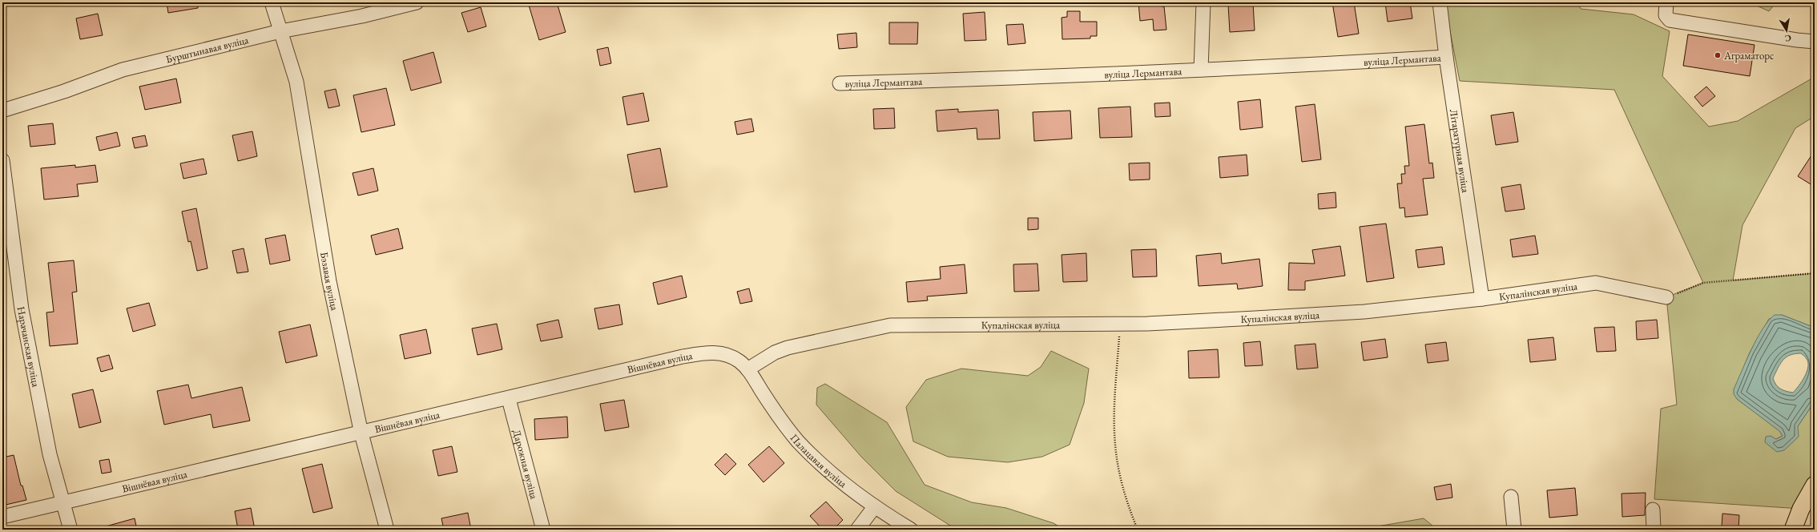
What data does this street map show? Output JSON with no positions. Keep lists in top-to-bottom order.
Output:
{
  "streets": {
    "street": [
      "Бурштынавая вуліца",
      "вуліца Лермантава",
      "Літаратурная вуліца",
      "Бэзавая вуліца",
      "Купалінская вуліца",
      "Нарачанская вуліца",
      "Вішнёвая вуліца",
      "Палацавая вуліца",
      "Дарожная вуліца"
    ]
  },
  "crossings": [
    ["Бурштынавая вуліца", "Бэзавая вуліца"],
    ["вуліца Лермантава", "Літаратурная вуліца"],
    ["Літаратурная вуліца", "Купалінская вуліца"],
    ["Бэзавая вуліца", "Вішнёвая вуліца"],
    ["Купалінская вуліца", "Вішнёвая вуліца"],
    ["Купалінская вуліца", "Палацавая вуліца"],
    ["Нарачанская вуліца", "Вішнёвая вуліца"],
    ["Вішнёвая вуліца", "Палацавая вуліца"],
    ["Вішнёвая вуліца", "Дарожная вуліца"]
  ],
  "places": ["Аграматорс"],
  "north": "bottom"
}
